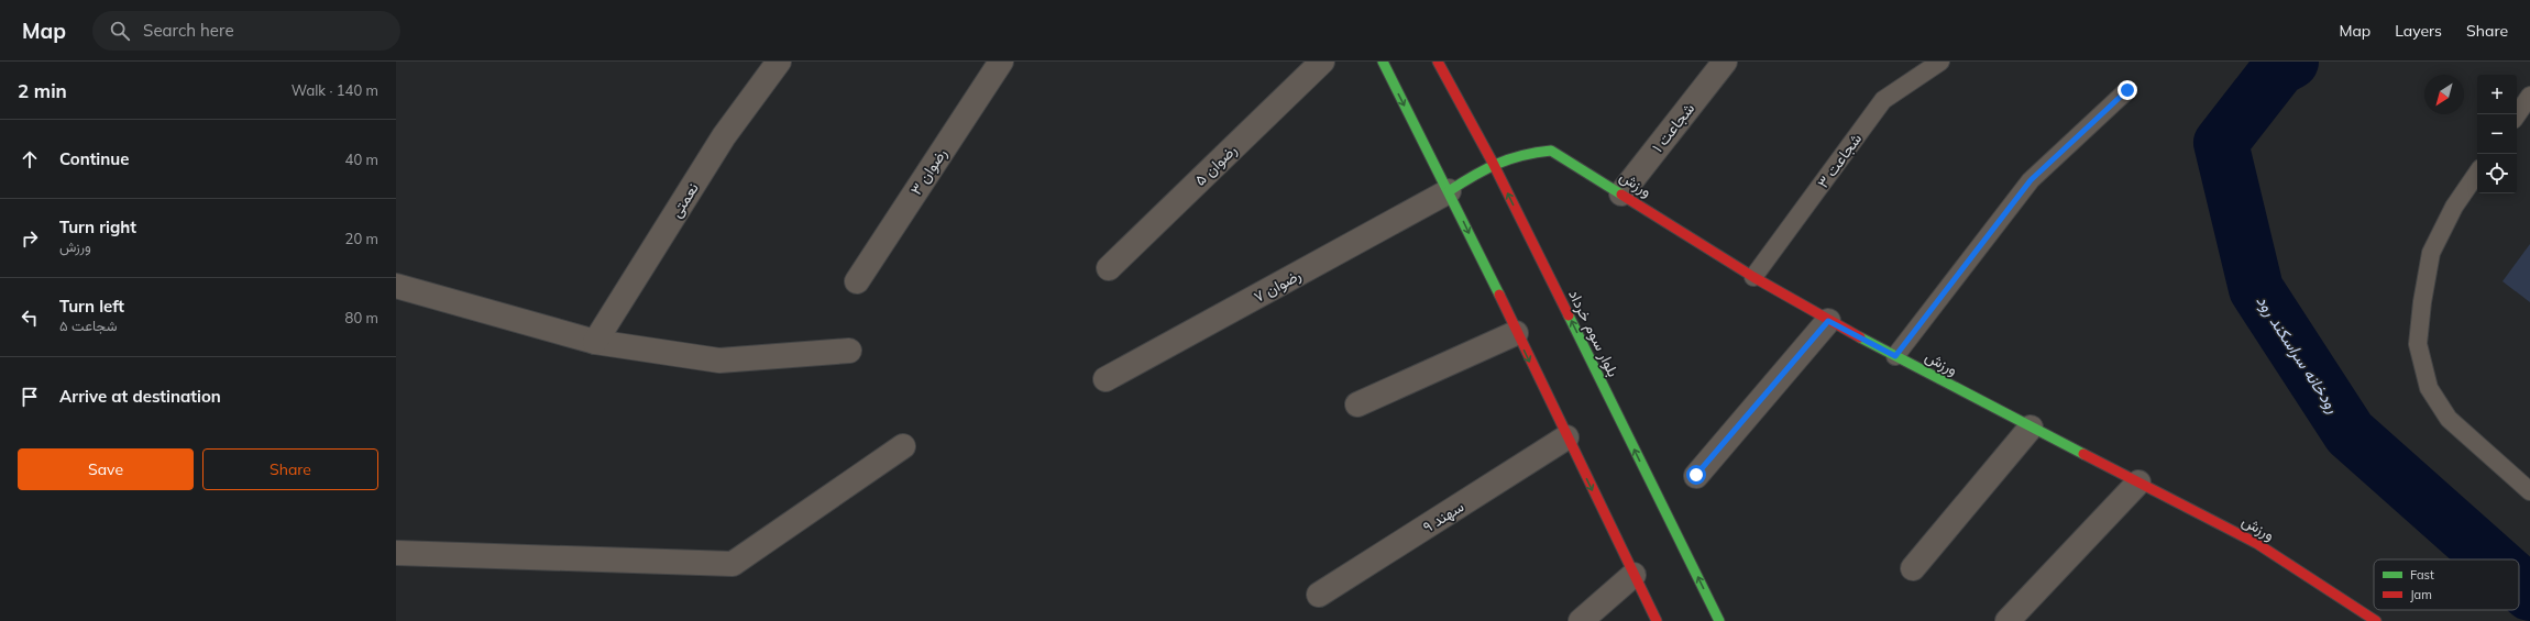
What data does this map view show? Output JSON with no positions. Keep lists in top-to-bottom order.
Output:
{
  "streets": {
    "main road": ["ورزش", "بلوار سوم خرداد"],
    "street": [
      "شجاعت ۱",
      "رضوان ۵",
      "رضوان ۳",
      "نعمتی",
      "رضوان ۷",
      "سهند ۹"
    ],
    "lane": ["شجاعت ۳"]
  },
  "crossings": [
    ["شجاعت ۱", "ورزش"],
    ["شجاعت ۳", "ورزش"],
    ["ورزش", "رضوان ۷"],
    ["ورزش", "بلوار سوم خرداد"]
  ],
  "water": ["رودخانه سراسکند رود"],
  "legend": ["Fast", "Jam"],
  "north": "bottom left",
  "page": {
    "header": "Map",
    "search": "Search here",
    "nav": ["Map", "Layers", "Share"],
    "heading": ["2 min", "Walk · 140 m"],
    "map_buttons": ["+", "−"],
    "list": [
      ["Continue", "40 m"],
      ["Turn right", "ورزش", "20 m"],
      ["Turn left", "شجاعت ۵", "80 m"],
      "Arrive at destination"
    ],
    "buttons": ["Save", "Share"]
  }
}
